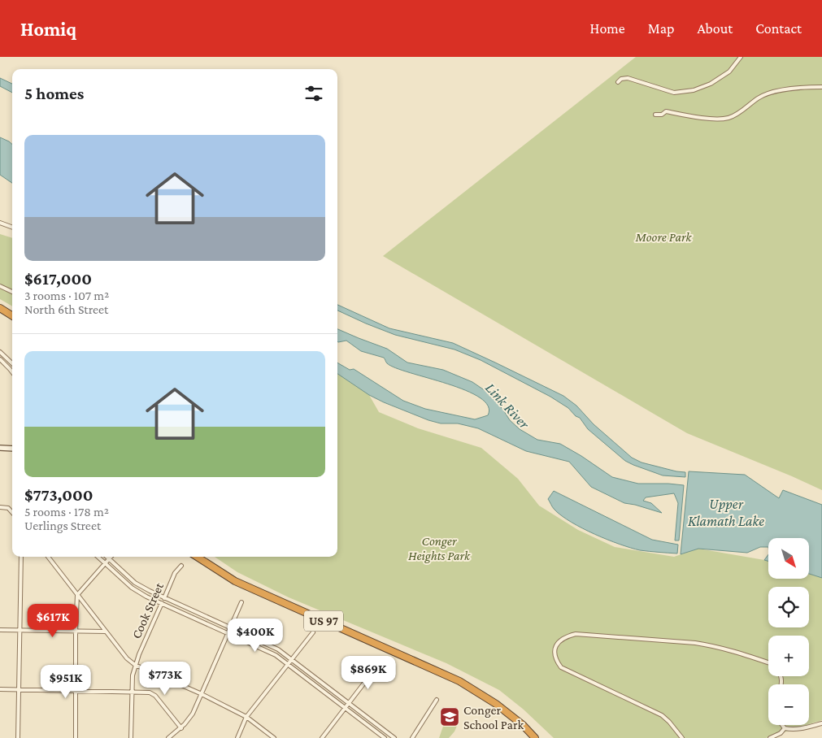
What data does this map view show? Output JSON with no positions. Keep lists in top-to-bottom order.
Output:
{
  "streets": {
    "highway": ["US 97"],
    "street": ["Cook Street"]
  },
  "water": ["Link River", "Upper Klamath Lake"],
  "parks": ["Moore Park", "Conger Heights Park"],
  "places": {
    "school or university": ["Conger School Park"]
  },
  "north": "bottom right",
  "page": {
    "header": "Homiq",
    "nav": [
      "Home",
      "Map",
      "About",
      "Contact"
    ],
    "heading": "5 homes",
    "list": [
      {
        "name": "$617,000",
        "note": "3 rooms · 107 m² · North 6th Street"
      },
      {
        "name": "$773,000",
        "note": "5 rooms · 178 m² · Uerlings Street"
      }
    ],
    "map_buttons": ["+", "−"],
    "price": [
      "$617K",
      "$400K",
      "$869K",
      "$773K",
      "$951K"
    ]
  }
}
